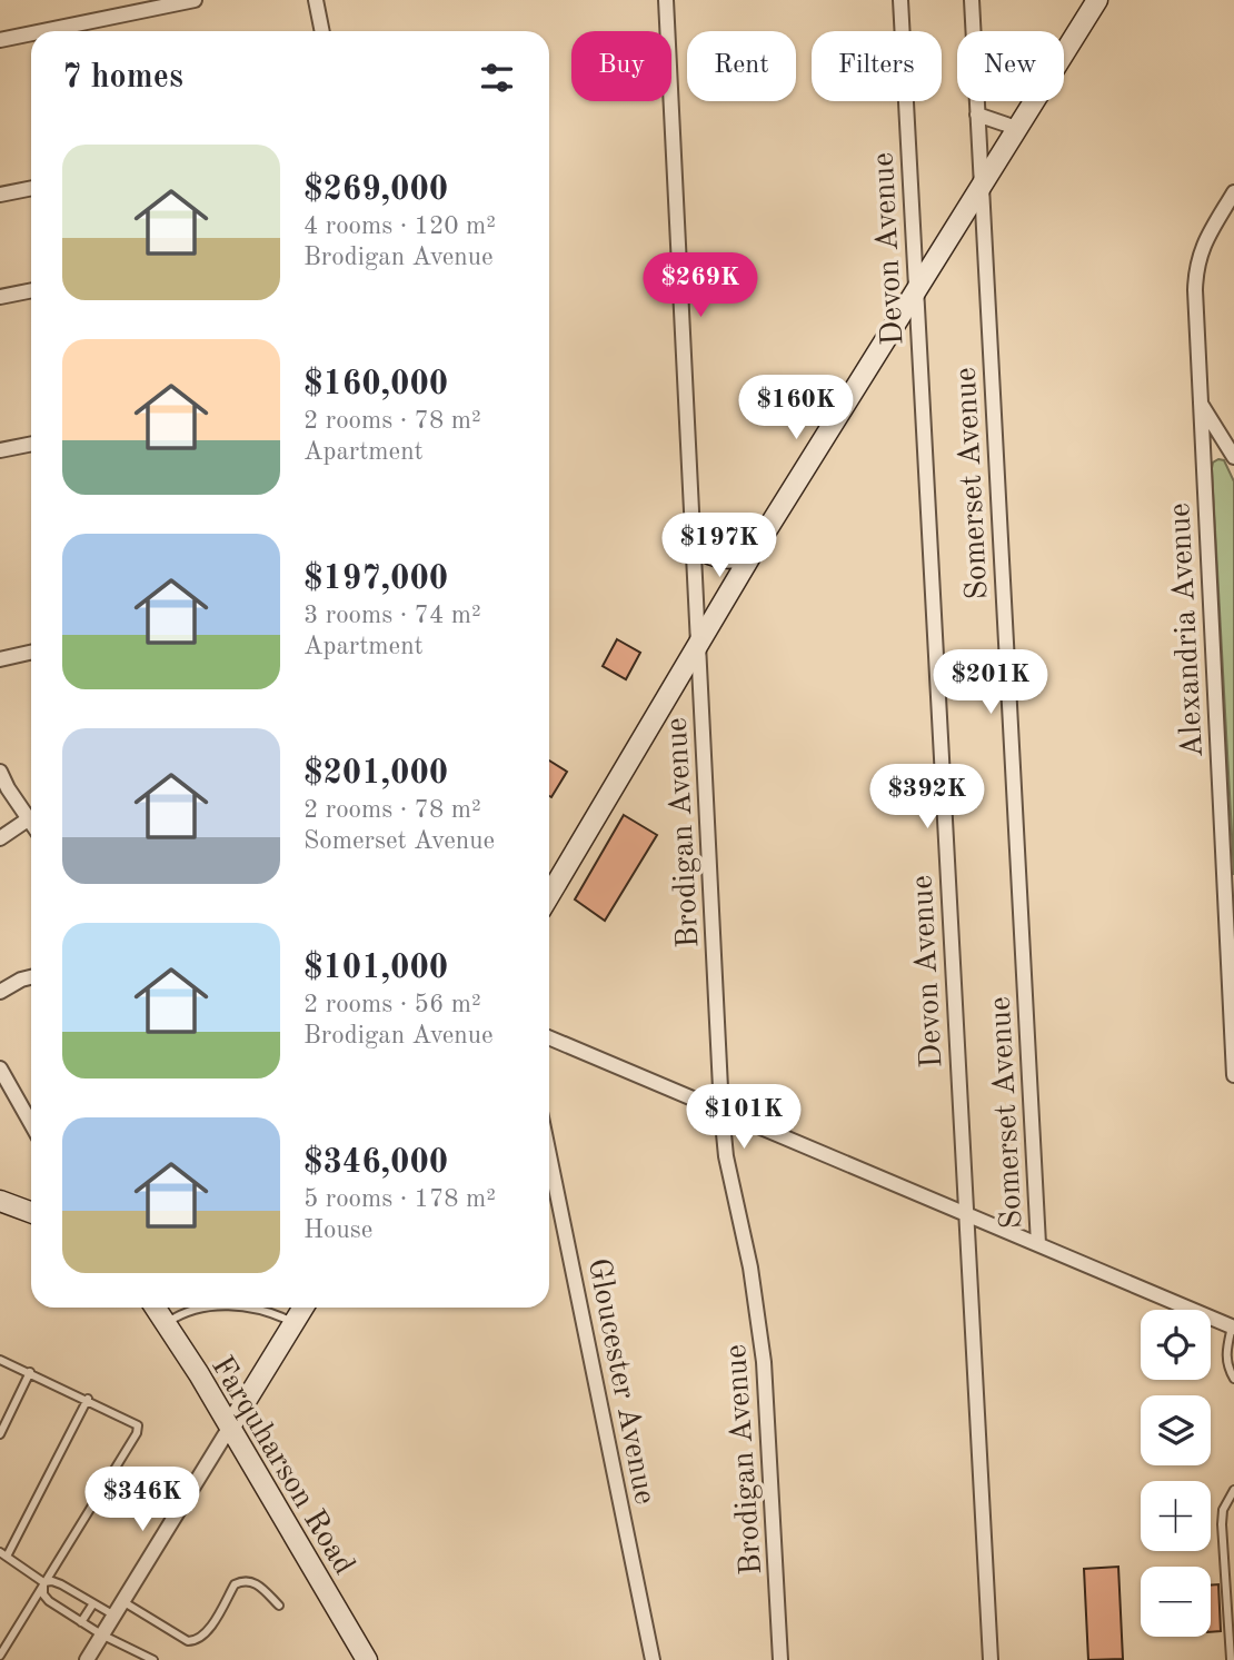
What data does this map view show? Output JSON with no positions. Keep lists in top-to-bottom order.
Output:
{
  "streets": {
    "street": [
      "Devon Avenue",
      "Somerset Avenue",
      "Alexandria Avenue",
      "Brodigan Avenue",
      "Gloucester Avenue",
      "Farquharson Road"
    ]
  },
  "page": {
    "chip": [
      "Buy",
      "Rent",
      "Filters",
      "New"
    ],
    "heading": "7 homes",
    "list": [
      {
        "name": "$269,000",
        "note": "4 rooms · 120 m² · Brodigan Avenue"
      },
      {
        "name": "$160,000",
        "note": "2 rooms · 78 m² · Apartment"
      },
      {
        "name": "$197,000",
        "note": "3 rooms · 74 m² · Apartment"
      },
      {
        "name": "$201,000",
        "note": "2 rooms · 78 m² · Somerset Avenue"
      },
      {
        "name": "$101,000",
        "note": "2 rooms · 56 m² · Brodigan Avenue"
      },
      {
        "name": "$346,000",
        "note": "5 rooms · 178 m² · House"
      }
    ],
    "price": [
      "$269K",
      "$160K",
      "$197K",
      "$201K",
      "$392K",
      "$101K",
      "$346K"
    ],
    "map_buttons": ["+", "−"]
  }
}
